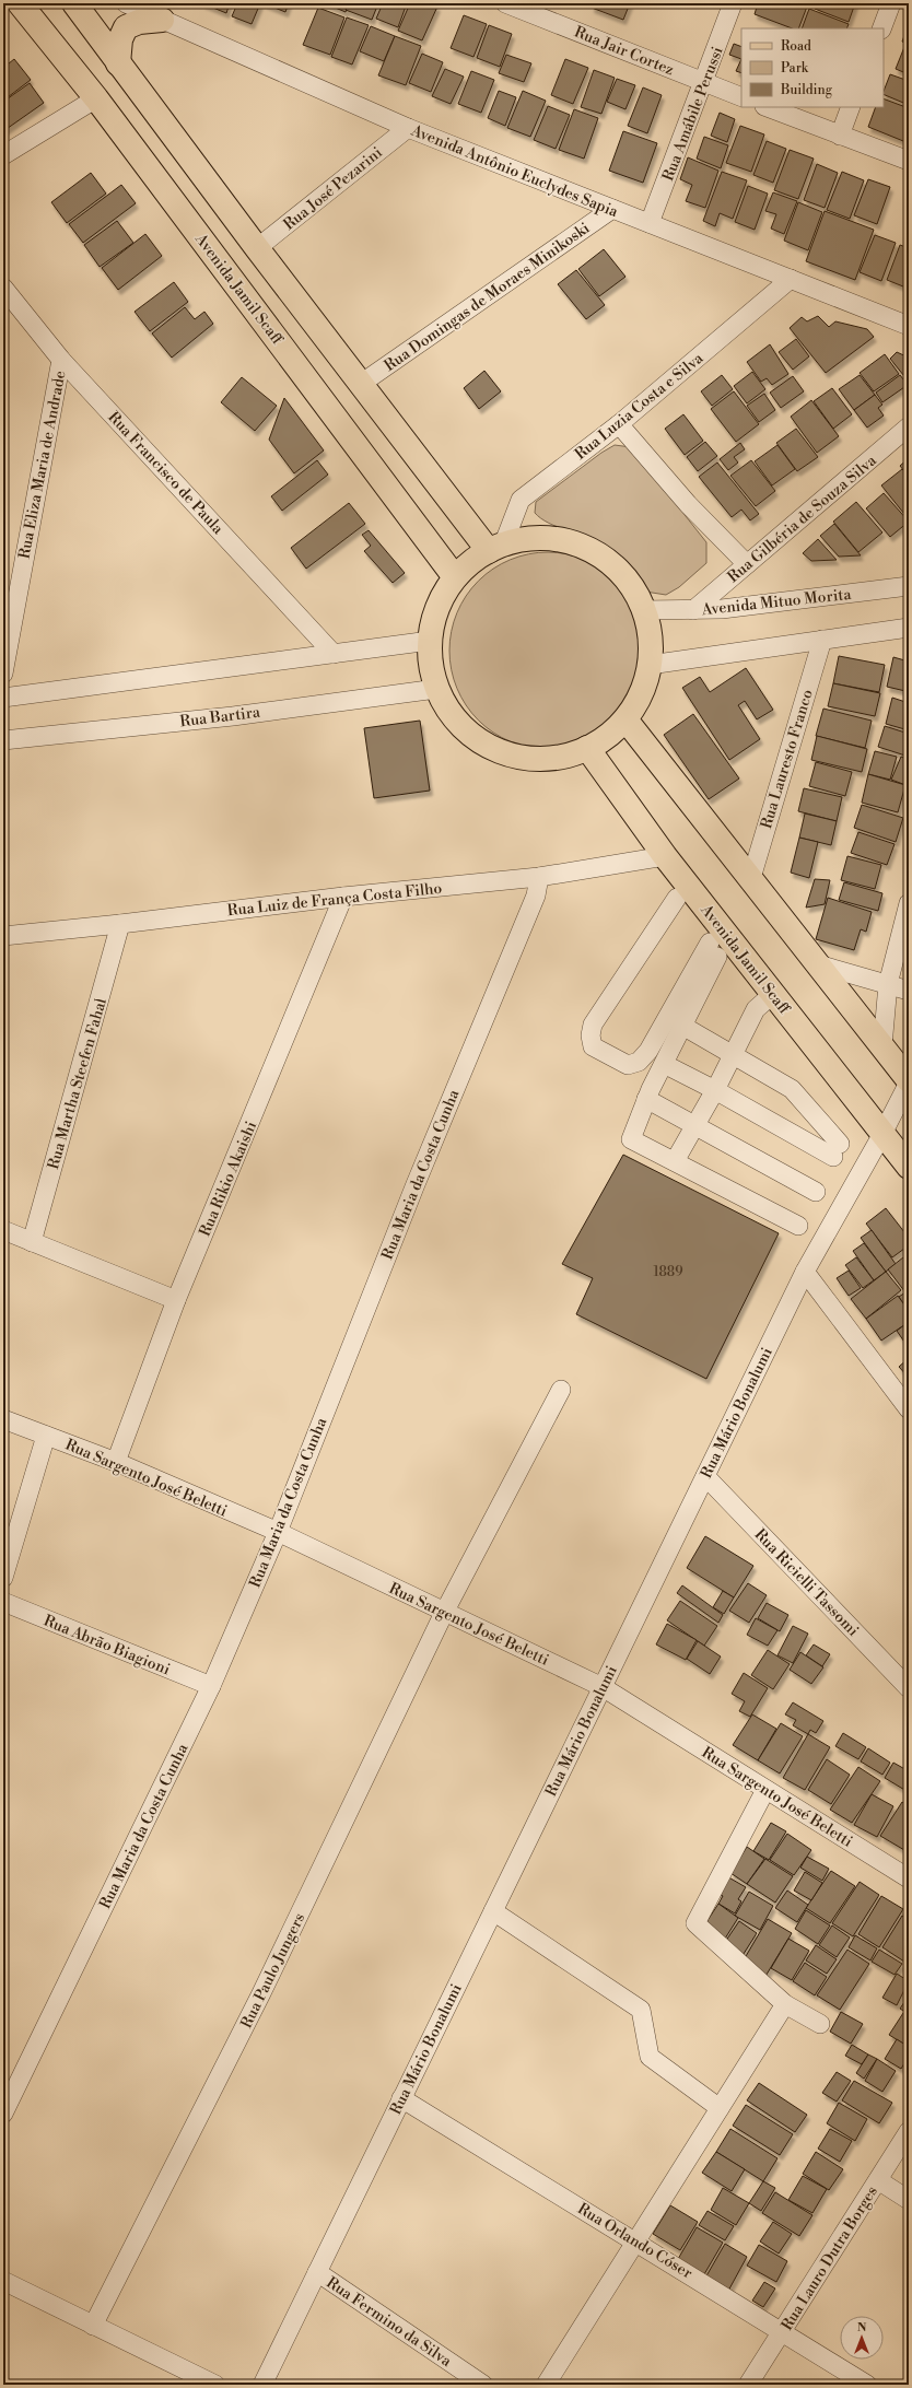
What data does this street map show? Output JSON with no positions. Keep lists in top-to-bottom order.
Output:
{
  "streets": {
    "main road": ["Avenida Jamil Scaff"],
    "street": [
      "Rua Jair Cortez",
      "Rua Amábile Perussi",
      "Avenida Antônio Euclydes Sapia",
      "Rua José Pezarini",
      "Rua Domingas de Moraes Minikoski",
      "Rua Luzia Costa e Silva",
      "Rua Eliza Maria de Andrade",
      "Rua Francisco de Paula",
      "Rua Gilbéria de Souza Silva",
      "Avenida Mituo Morita",
      "Rua Bartira",
      "Rua Lauresto Franco",
      "Rua Luiz de França Costa Filho",
      "Rua Martha Steefen Fahal",
      "Rua Maria da Costa Cunha",
      "Rua Rikio Akaishi",
      "Rua Mário Bonalumi",
      "Rua Sargento José Beletti",
      "Rua Ricielli Tassomi",
      "Rua Abrão Biagioni",
      "Rua Paulo Jungers",
      "Rua Orlando Cóser",
      "Rua Lauro Dutra Borges",
      "Rua Fermino da Silva"
    ]
  },
  "crossings": [
    ["Rua Jair Cortez", "Rua Amábile Perussi"],
    ["Rua Amábile Perussi", "Avenida Antônio Euclydes Sapia"],
    ["Avenida Antônio Euclydes Sapia", "Rua José Pezarini"],
    ["Avenida Antônio Euclydes Sapia", "Rua Domingas de Moraes Minikoski"],
    ["Avenida Antônio Euclydes Sapia", "Rua Luzia Costa e Silva"],
    ["Avenida Jamil Scaff", "Rua Luiz de França Costa Filho"],
    ["Avenida Jamil Scaff", "Rua Mário Bonalumi"],
    ["Rua Eliza Maria de Andrade", "Rua Francisco de Paula"],
    ["Rua Gilbéria de Souza Silva", "Avenida Mituo Morita"],
    ["Rua Luiz de França Costa Filho", "Rua Martha Steefen Fahal"],
    ["Rua Luiz de França Costa Filho", "Rua Maria da Costa Cunha"],
    ["Rua Luiz de França Costa Filho", "Rua Rikio Akaishi"],
    ["Rua Maria da Costa Cunha", "Rua Sargento José Beletti"],
    ["Rua Maria da Costa Cunha", "Rua Abrão Biagioni"],
    ["Rua Rikio Akaishi", "Rua Sargento José Beletti"],
    ["Rua Mário Bonalumi", "Rua Sargento José Beletti"],
    ["Rua Mário Bonalumi", "Rua Ricielli Tassomi"],
    ["Rua Mário Bonalumi", "Rua Orlando Cóser"],
    ["Rua Mário Bonalumi", "Rua Fermino da Silva"],
    ["Rua Sargento José Beletti", "Rua Paulo Jungers"],
    ["Rua Orlando Cóser", "Rua Lauro Dutra Borges"]
  ],
  "house_numbers": ["1889"],
  "legend": ["Road", "Park", "Building"],
  "north": "top"
}
